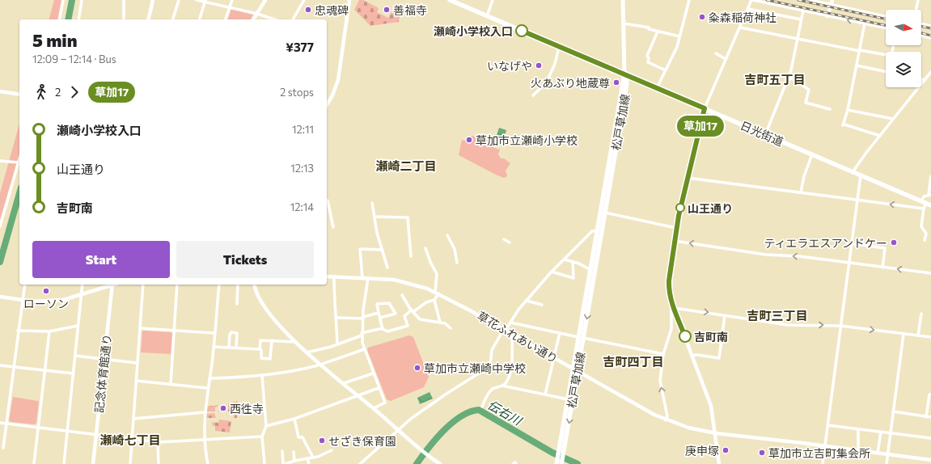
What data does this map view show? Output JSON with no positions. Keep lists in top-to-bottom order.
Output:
{
  "streets": {
    "main road": ["松戸草加線", "日光街道"],
    "street": ["草花ふれあい通り", "記念体育館通り"]
  },
  "crossings": [
    ["松戸草加線", "日光街道"],
    ["松戸草加線", "草花ふれあい通り"]
  ],
  "districts": [
    "吉町五丁目",
    "瀬崎二丁目",
    "吉町三丁目",
    "吉町四丁目",
    "瀬崎七丁目"
  ],
  "water": ["伝右川"],
  "places": [
    "忠魂碑",
    "善福寺",
    "粂森稲荷神社",
    "瀬崎小学校入口",
    "いなげや",
    "火あぶり地蔵尊",
    "草加市立瀬崎小学校",
    "山王通り",
    "ティエラエスアンドケー",
    "ローソン",
    "吉町南",
    "草加市立瀬崎中学校",
    "西徃寺",
    "せざき保育園",
    "庚申塚",
    "草加市立吉町集会所"
  ],
  "lines": ["bus line 草加17"],
  "north": "right",
  "page": {
    "on_map": "草加17",
    "heading": ["5 min", "12:09 – 12:14 · Bus", "¥377"],
    "legs": ["2", "草加17", "2 stops"],
    "list": [
      {
        "name": "瀬崎小学校入口",
        "value": "12:11"
      },
      {
        "name": "山王通り",
        "value": "12:13"
      },
      {
        "name": "吉町南",
        "value": "12:14"
      }
    ],
    "buttons": ["Start", "Tickets"]
  }
}
